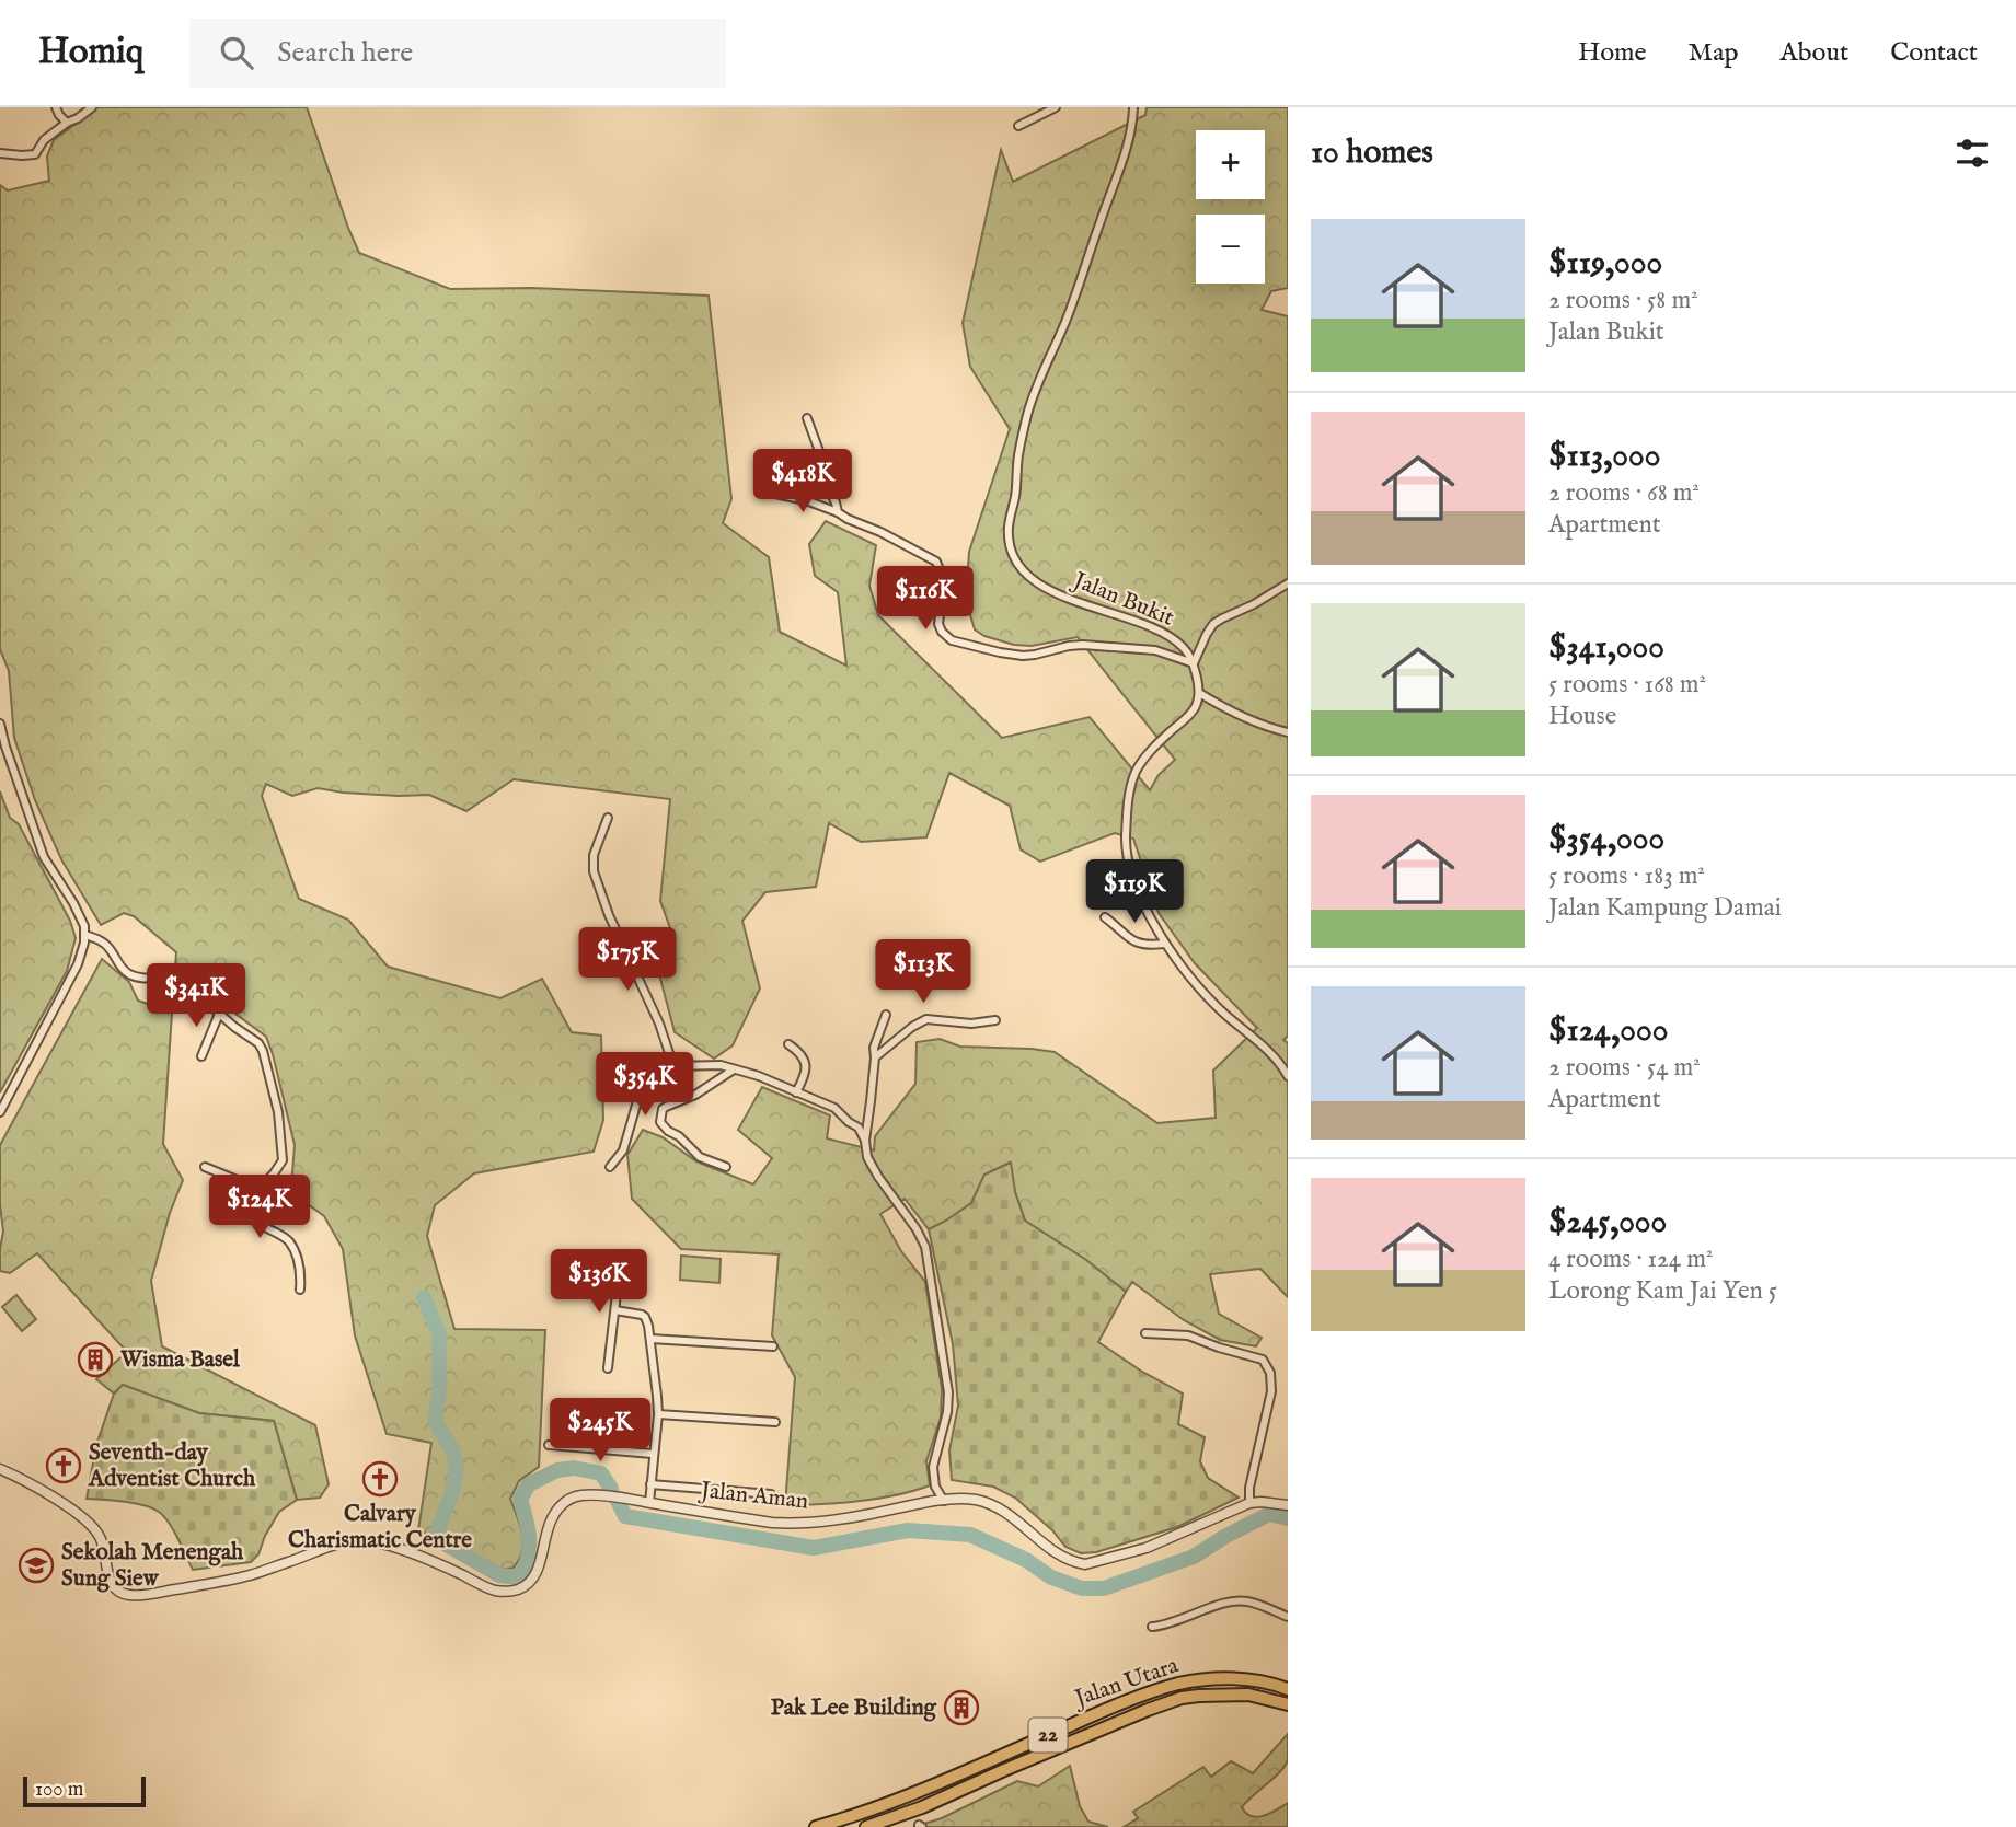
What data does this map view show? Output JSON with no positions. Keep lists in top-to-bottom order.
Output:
{
  "streets": {
    "highway": ["Jalan Utara", "22"],
    "street": ["Jalan Bukit", "Jalan Aman"]
  },
  "places": {
    "building": ["Wisma Basel", "Pak Lee Building"],
    "church": ["Seventh-day Adventist Church", "Calvary Charismatic Centre"],
    "school or university": ["Sekolah Menengah Sung Siew"]
  },
  "scale_bar": "100 m",
  "page": {
    "header": "Homiq",
    "search": "Search here",
    "nav": [
      "Home",
      "Map",
      "About",
      "Contact"
    ],
    "heading": "10 homes",
    "map_buttons": ["+", "−"],
    "list": [
      {
        "name": "$119,000",
        "note": "2 rooms · 58 m² · Jalan Bukit"
      },
      {
        "name": "$113,000",
        "note": "2 rooms · 68 m² · Apartment"
      },
      {
        "name": "$341,000",
        "note": "5 rooms · 168 m² · House"
      },
      {
        "name": "$354,000",
        "note": "5 rooms · 183 m² · Jalan Kampung Damai"
      },
      {
        "name": "$124,000",
        "note": "2 rooms · 54 m² · Apartment"
      },
      {
        "name": "$245,000",
        "note": "4 rooms · 124 m² · Lorong Kam Jai Yen 5"
      }
    ],
    "price": [
      "$418K",
      "$116K",
      "$119K",
      "$175K",
      "$113K",
      "$341K",
      "$354K",
      "$124K",
      "$136K",
      "$245K"
    ],
    "scale": "100 m"
  }
}
